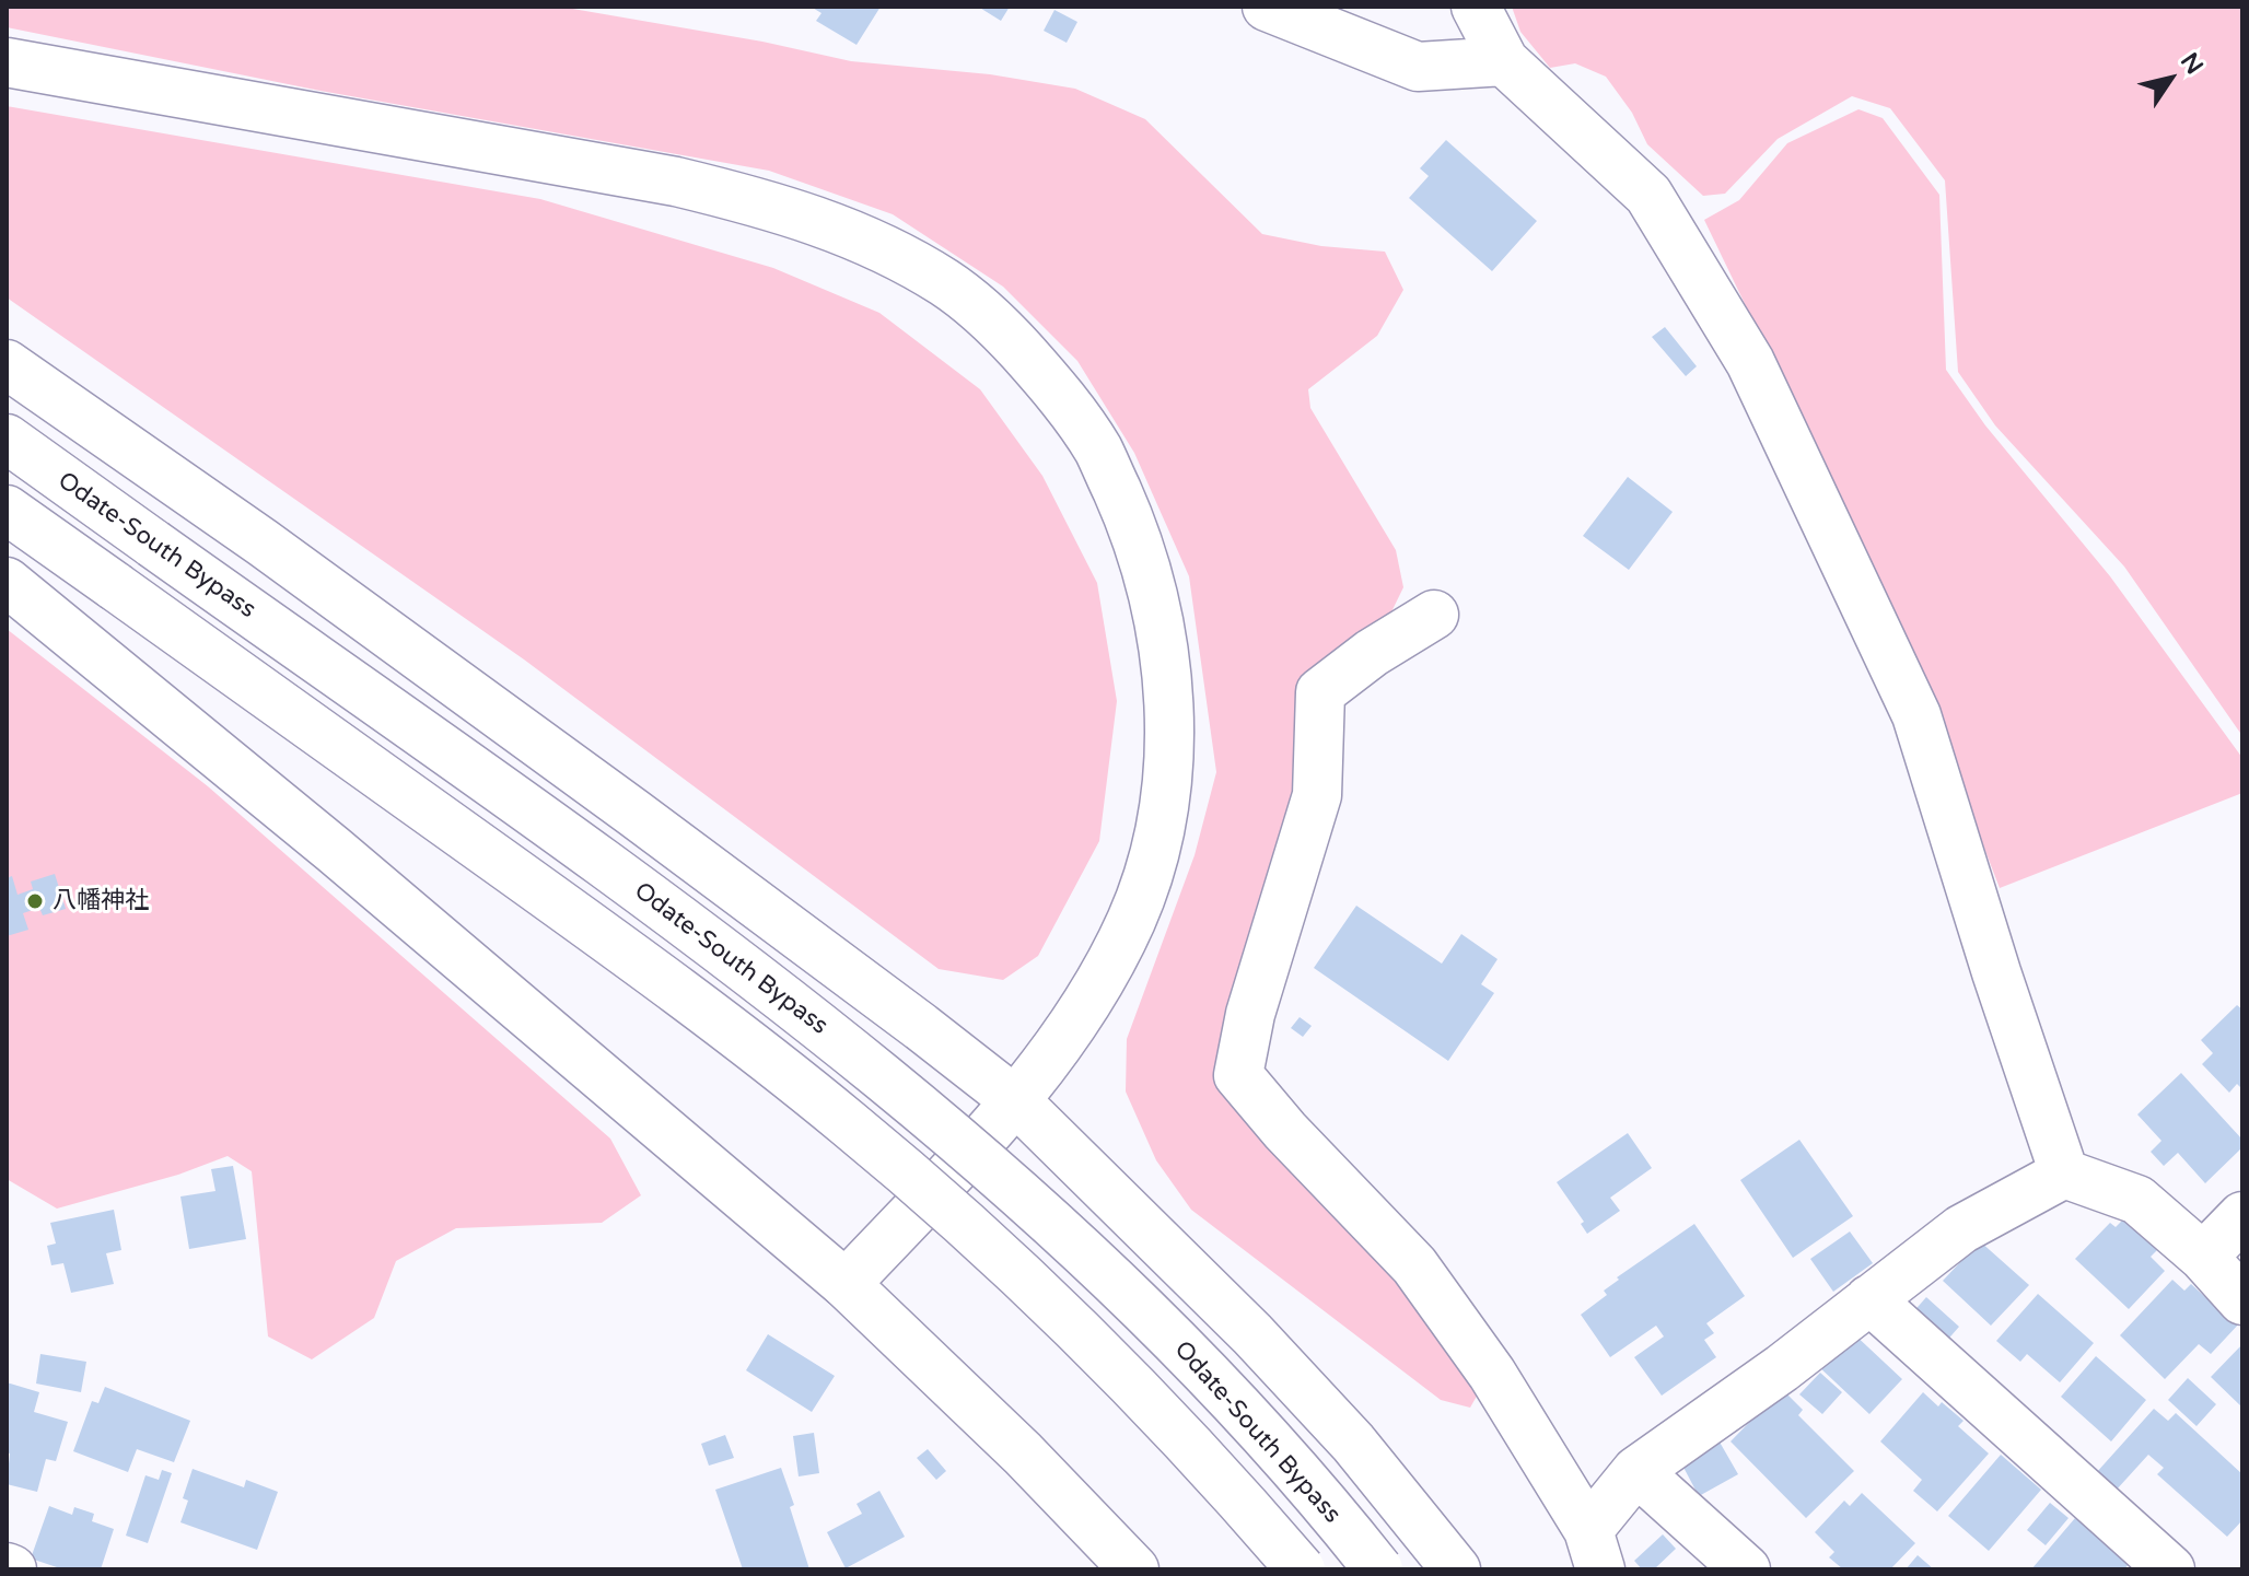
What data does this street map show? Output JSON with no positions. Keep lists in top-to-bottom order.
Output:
{
  "streets": {
    "main road": ["Odate-South Bypass"]
  },
  "places": ["八幡神社"],
  "north": "top right"
}
